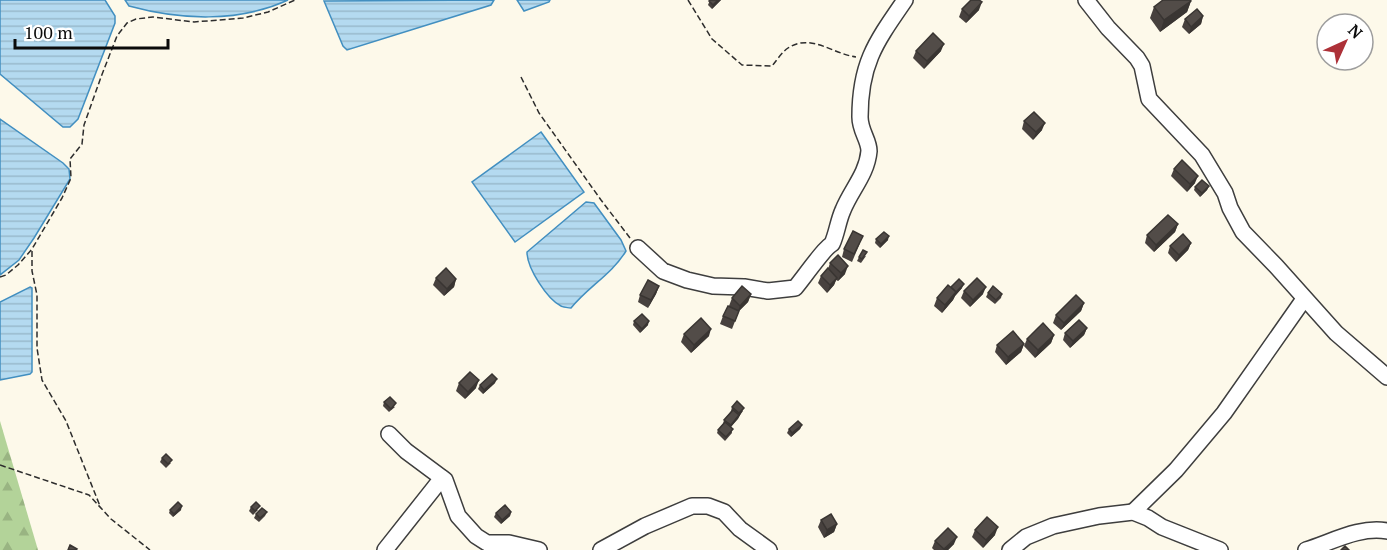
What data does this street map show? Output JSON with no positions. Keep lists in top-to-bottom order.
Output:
{
  "scale_bar": "100 m",
  "north": "top right"
}
